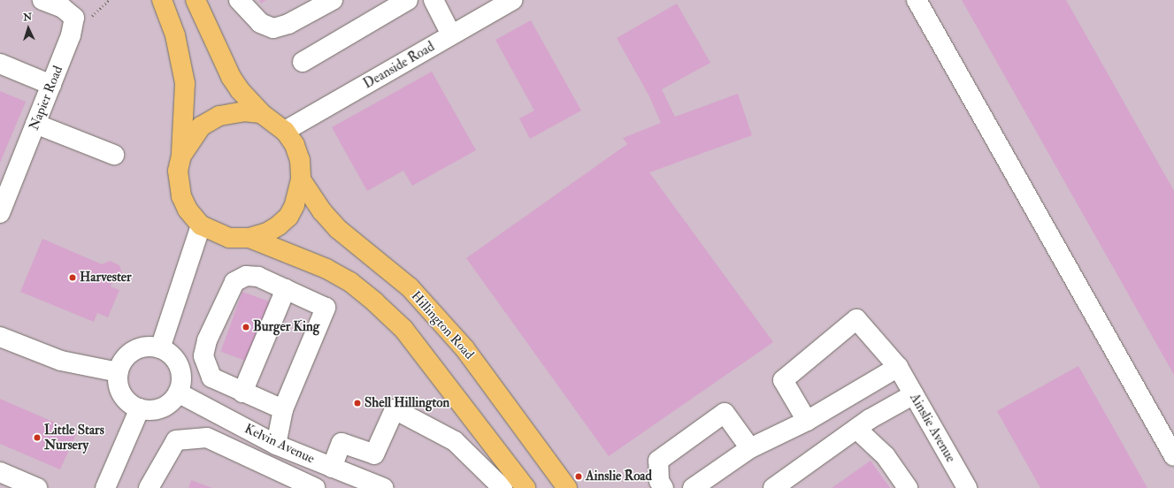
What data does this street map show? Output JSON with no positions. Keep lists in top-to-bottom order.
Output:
{
  "streets": {
    "main road": ["Hillington Road"],
    "street": [
      "Deanside Road",
      "Napier Road",
      "Ainslie Avenue",
      "Kelvin Avenue"
    ]
  },
  "crossings": [
    ["Deanside Road", "Hillington Road"]
  ],
  "places": [
    "Harvester",
    "Burger King",
    "Shell Hillington",
    "Little Stars Nursery",
    "Ainslie Road"
  ],
  "north": "top"
}
